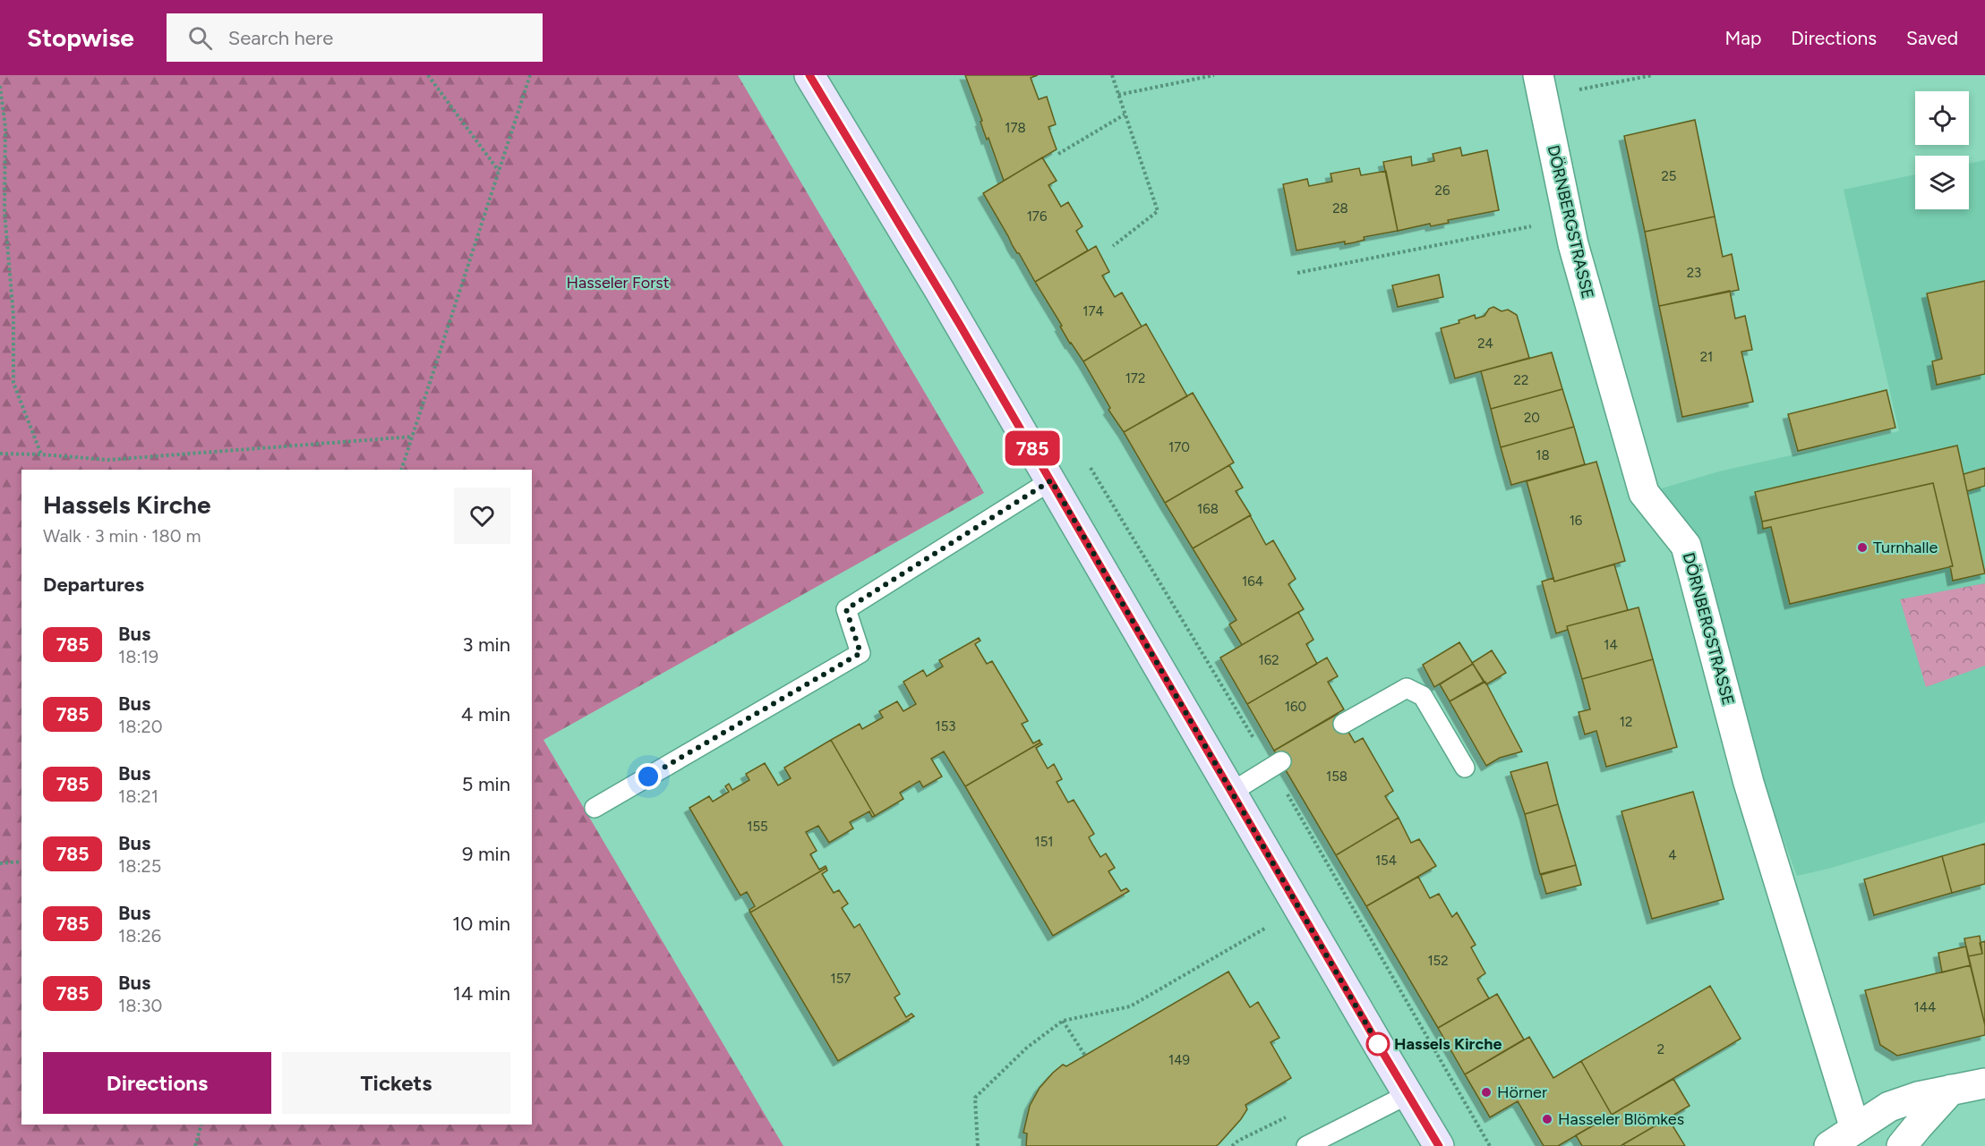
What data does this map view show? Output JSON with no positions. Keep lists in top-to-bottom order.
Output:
{
  "streets": {
    "street": ["DÖRNBERGSTRASSE"]
  },
  "parks": ["Hasseler Forst"],
  "places": [
    "Turnhalle",
    "Hassels Kirche",
    "Hörner",
    "Hasseler Blömkes"
  ],
  "lines": ["bus line 785"],
  "house_numbers": [
    "178",
    "25",
    "26",
    "28",
    "176",
    "23",
    "174",
    "24",
    "21",
    "172",
    "22",
    "20",
    "170",
    "18",
    "168",
    "16",
    "164",
    "14",
    "162",
    "160",
    "12",
    "153",
    "158",
    "155",
    "151",
    "4",
    "154",
    "152",
    "157",
    "144",
    "2",
    "149"
  ],
  "page": {
    "header": "Stopwise",
    "search": "Search here",
    "nav": ["Map", "Directions", "Saved"],
    "on_map": "785",
    "heading": [
      ["Hassels Kirche", "Walk · 3 min · 180 m"],
      "Departures"
    ],
    "list": [
      {
        "mark": "785",
        "name": "Bus",
        "note": "18:19",
        "value": "3 min"
      },
      {
        "mark": "785",
        "name": "Bus",
        "note": "18:20",
        "value": "4 min"
      },
      {
        "mark": "785",
        "name": "Bus",
        "note": "18:21",
        "value": "5 min"
      },
      {
        "mark": "785",
        "name": "Bus",
        "note": "18:25",
        "value": "9 min"
      },
      {
        "mark": "785",
        "name": "Bus",
        "note": "18:26",
        "value": "10 min"
      },
      {
        "mark": "785",
        "name": "Bus",
        "note": "18:30",
        "value": "14 min"
      }
    ],
    "buttons": ["Directions", "Tickets"]
  }
}
